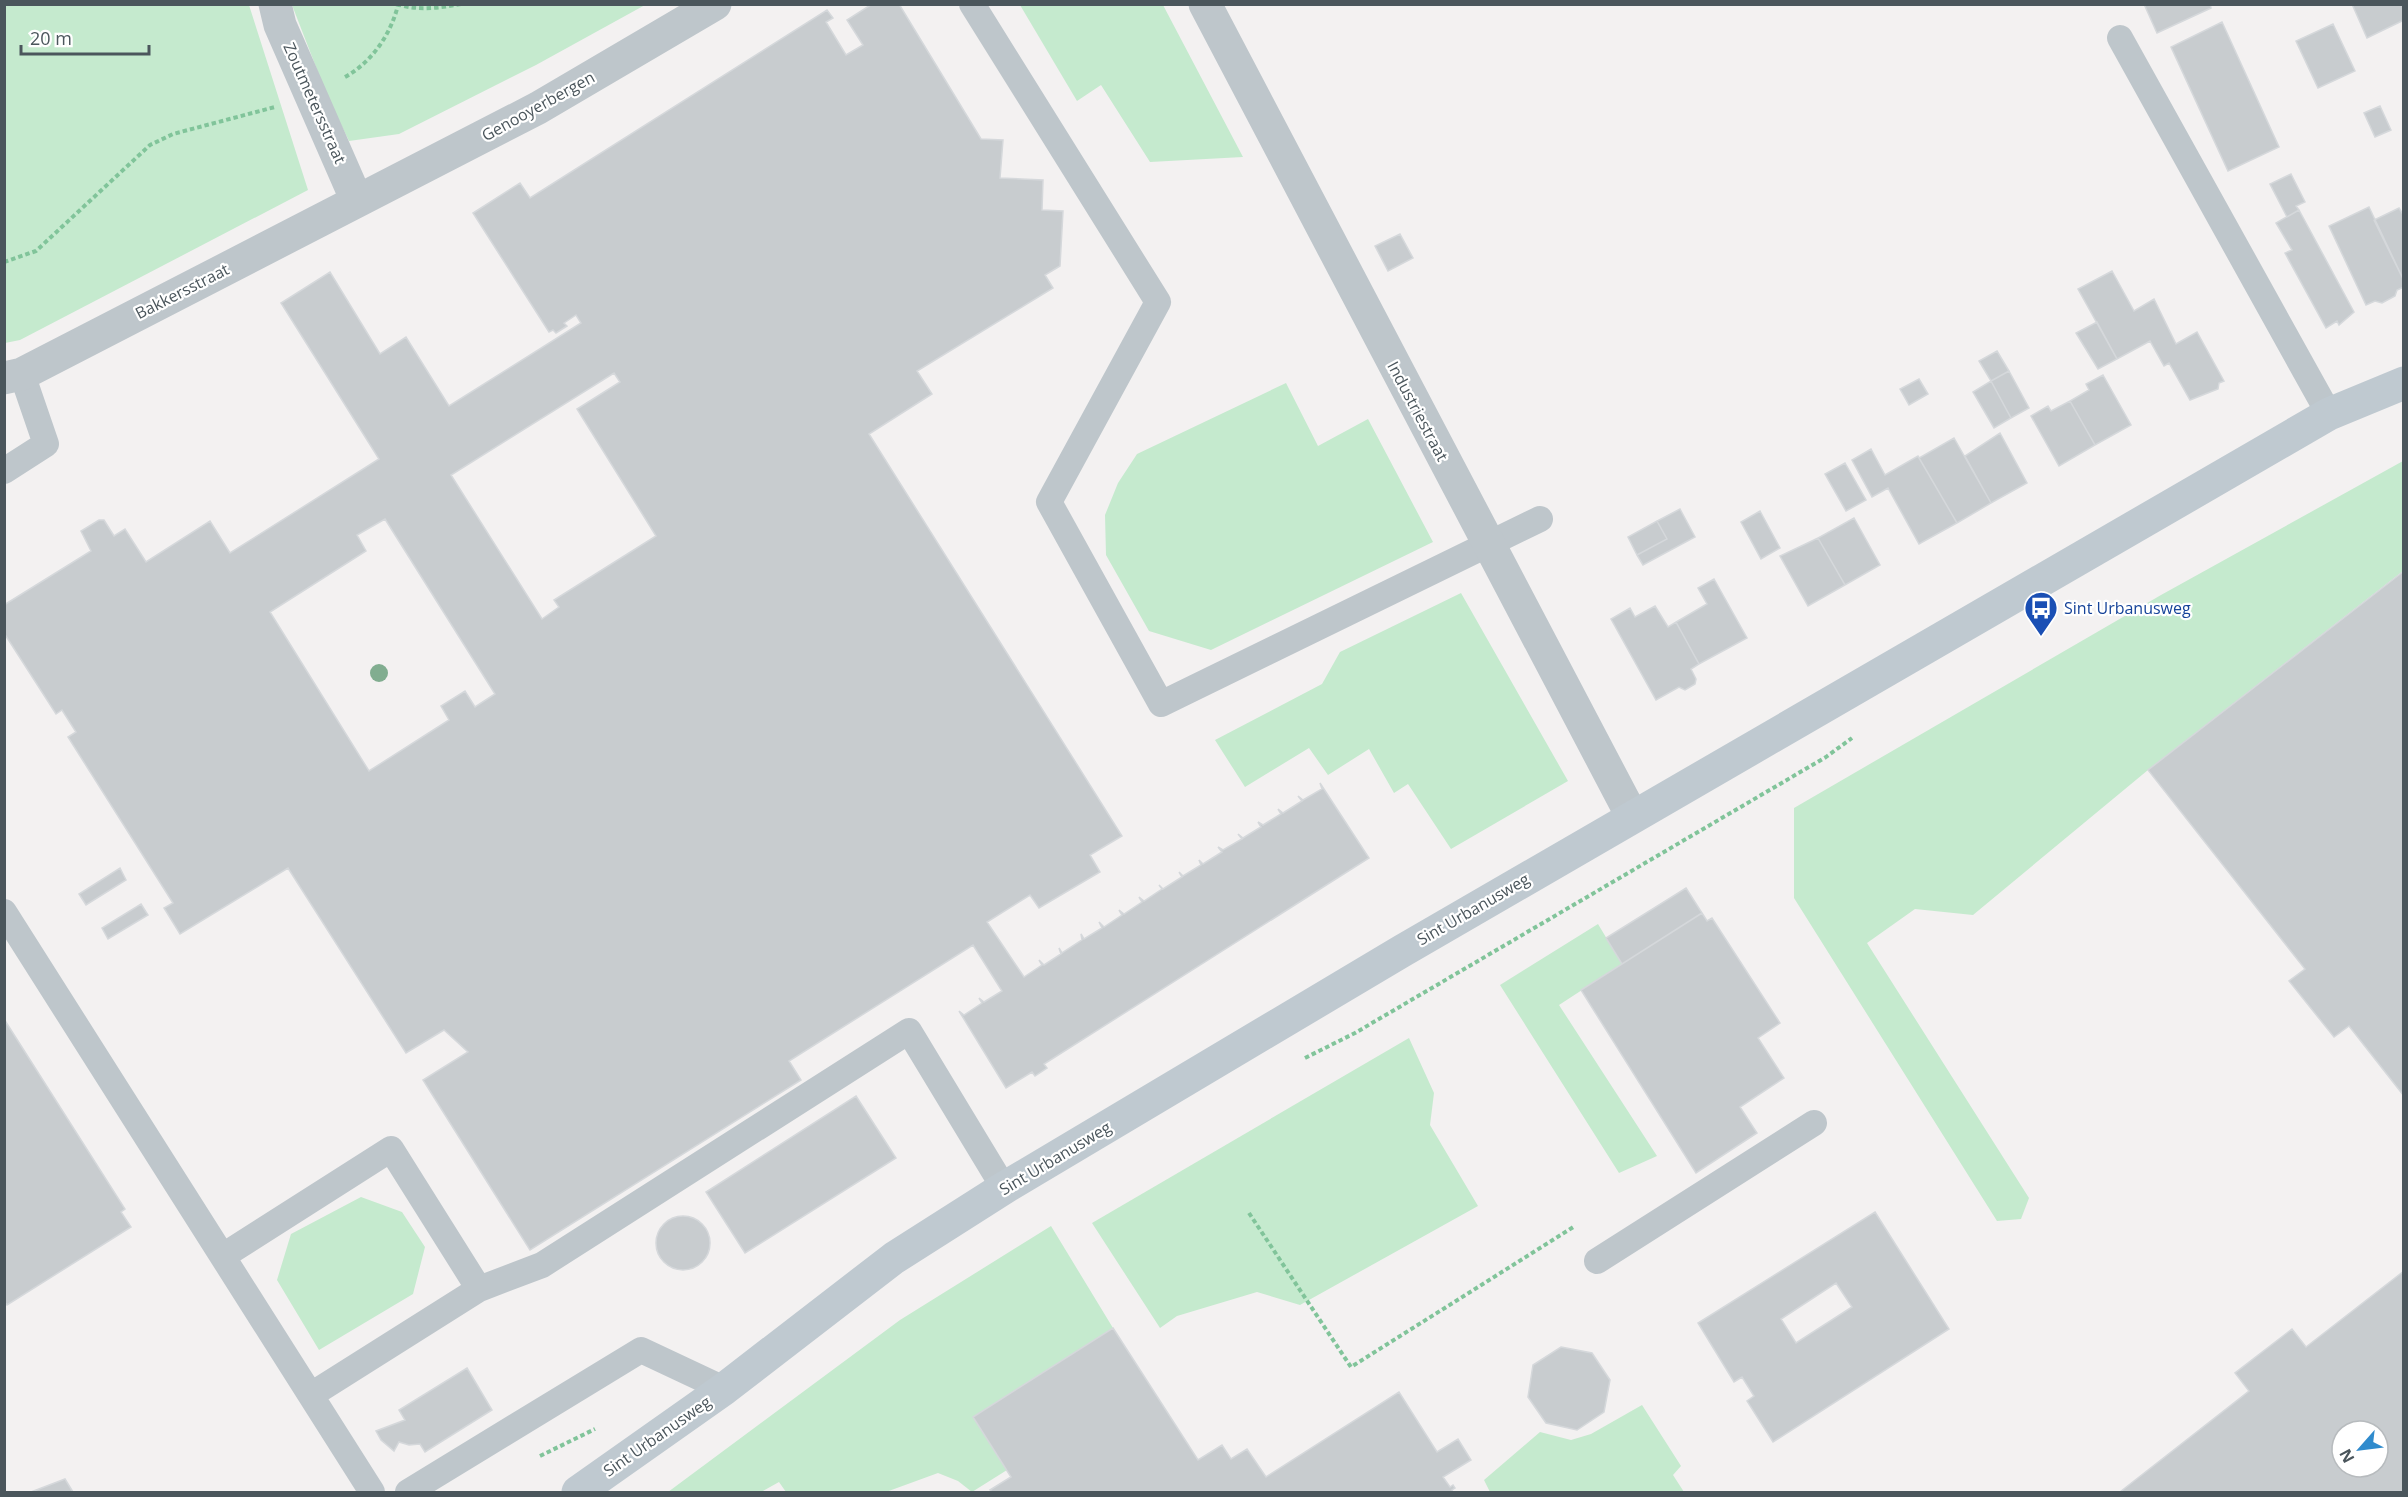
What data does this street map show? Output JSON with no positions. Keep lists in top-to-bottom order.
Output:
{
  "streets": {
    "street": [
      "Zoutmetersstraat",
      "Genooyerbergen",
      "Bakkersstraat",
      "Industriestraat",
      "Sint Urbanusweg"
    ]
  },
  "crossings": [
    ["Zoutmetersstraat", "Genooyerbergen"],
    ["Zoutmetersstraat", "Bakkersstraat"],
    ["Genooyerbergen", "Bakkersstraat"],
    ["Industriestraat", "Sint Urbanusweg"]
  ],
  "places": {
    "bus stop": ["Sint Urbanusweg"]
  },
  "scale_bar": "20 m",
  "north": "bottom left"
}
